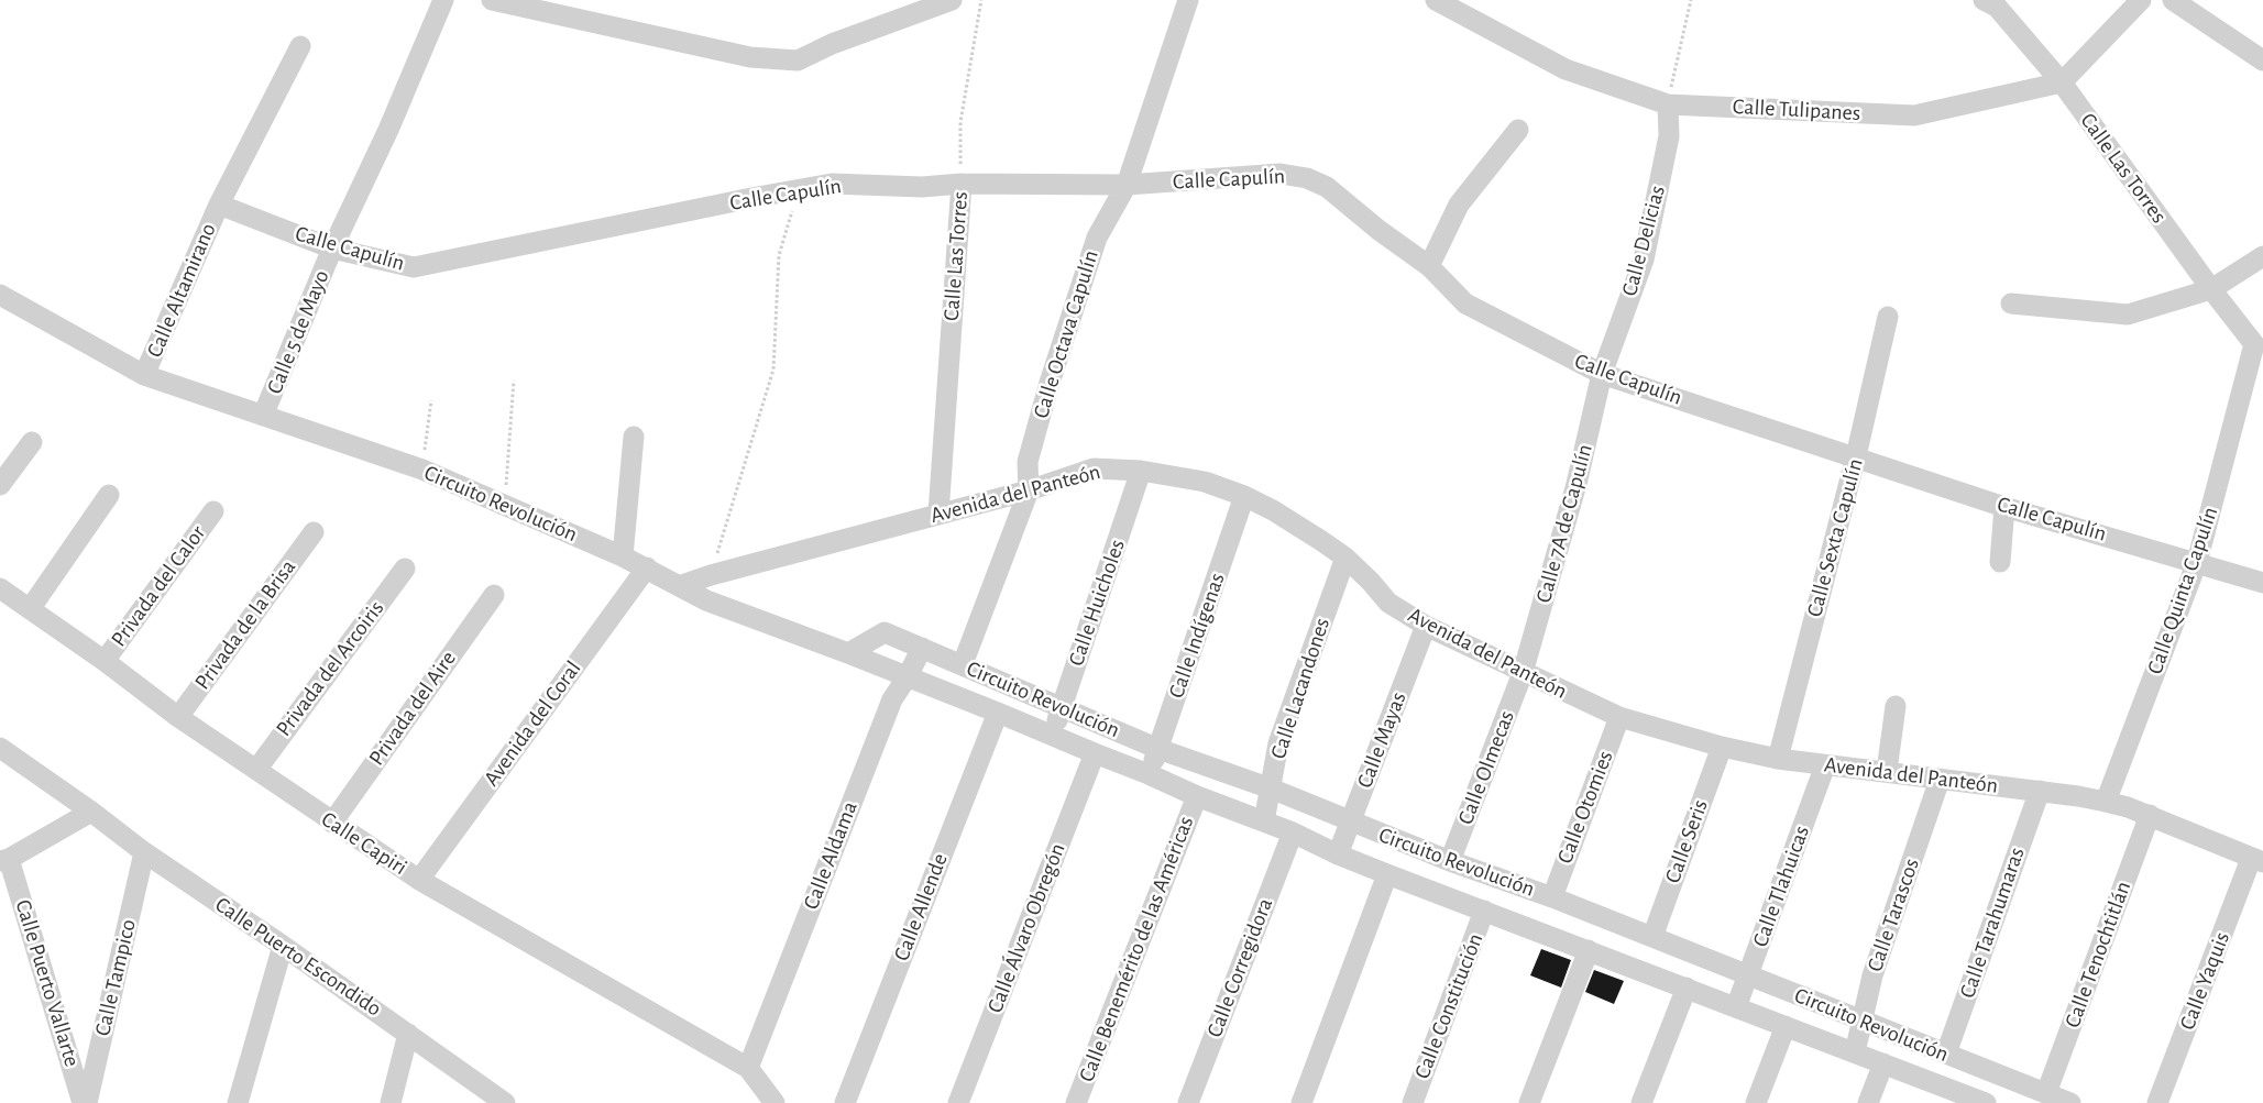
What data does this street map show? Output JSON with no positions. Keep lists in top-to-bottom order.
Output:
{
  "streets": {
    "street": [
      "Calle Tulipanes",
      "Calle Las Torres",
      "Calle Capulín",
      "Calle Delicias",
      "Calle Altamirano",
      "Calle 5 de Mayo",
      "Calle Octava Capulín",
      "Avenida del Panteón",
      "Circuito Revolución",
      "Calle 7A de Capulín",
      "Calle Sexta Capulín",
      "Privada del Calor",
      "Calle Quinta Capulín",
      "Calle Huicholes",
      "Privada de la Brisa",
      "Calle Indígenas",
      "Privada del Arcoiris",
      "Calle Lacandones",
      "Privada del Aire",
      "Avenida del Coral",
      "Calle Mayas",
      "Calle Olmecas",
      "Calle Otomies",
      "Calle Seris",
      "Calle Capiri",
      "Calle Aldama",
      "Calle Tlahuicas",
      "Calle Allende",
      "Calle Tarascos",
      "Calle Tarahumaras",
      "Calle Álvaro Obregón",
      "Calle Benemérito de las Américas",
      "Calle Tenochtitlán",
      "Calle Puerto Escondido",
      "Calle Corregidora",
      "Calle Tampico",
      "Calle Yaquis",
      "Calle Puerto Vallarte",
      "Calle Constitución"
    ]
  },
  "crossings": [
    ["Calle Tulipanes", "Calle Las Torres"],
    ["Calle Tulipanes", "Calle Delicias"],
    ["Calle Las Torres", "Calle Capulín"],
    ["Calle Las Torres", "Avenida del Panteón"],
    ["Calle Las Torres", "Calle Quinta Capulín"],
    ["Calle Capulín", "Calle Delicias"],
    ["Calle Capulín", "Calle Altamirano"],
    ["Calle Capulín", "Calle 5 de Mayo"],
    ["Calle Capulín", "Calle Octava Capulín"],
    ["Calle Capulín", "Calle 7A de Capulín"],
    ["Calle Capulín", "Calle Sexta Capulín"],
    ["Calle Capulín", "Calle Quinta Capulín"],
    ["Calle Delicias", "Calle 7A de Capulín"],
    ["Calle Altamirano", "Circuito Revolución"],
    ["Calle 5 de Mayo", "Circuito Revolución"],
    ["Calle Octava Capulín", "Avenida del Panteón"],
    ["Avenida del Panteón", "Circuito Revolución"],
    ["Avenida del Panteón", "Calle 7A de Capulín"],
    ["Avenida del Panteón", "Calle Sexta Capulín"],
    ["Avenida del Panteón", "Calle Quinta Capulín"],
    ["Avenida del Panteón", "Calle Huicholes"],
    ["Avenida del Panteón", "Calle Indígenas"],
    ["Avenida del Panteón", "Calle Lacandones"],
    ["Avenida del Panteón", "Calle Mayas"],
    ["Avenida del Panteón", "Calle Olmecas"],
    ["Avenida del Panteón", "Calle Otomies"],
    ["Avenida del Panteón", "Calle Seris"],
    ["Avenida del Panteón", "Calle Tlahuicas"],
    ["Avenida del Panteón", "Calle Tarascos"],
    ["Avenida del Panteón", "Calle Tarahumaras"],
    ["Avenida del Panteón", "Calle Tenochtitlán"],
    ["Avenida del Panteón", "Calle Yaquis"],
    ["Circuito Revolución", "Calle Huicholes"],
    ["Circuito Revolución", "Calle Indígenas"],
    ["Circuito Revolución", "Calle Lacandones"],
    ["Circuito Revolución", "Avenida del Coral"],
    ["Circuito Revolución", "Calle Mayas"],
    ["Circuito Revolución", "Calle Olmecas"],
    ["Circuito Revolución", "Calle Otomies"],
    ["Circuito Revolución", "Calle Seris"],
    ["Circuito Revolución", "Calle Aldama"],
    ["Circuito Revolución", "Calle Tlahuicas"],
    ["Circuito Revolución", "Calle Allende"],
    ["Circuito Revolución", "Calle Tarascos"],
    ["Circuito Revolución", "Calle Tarahumaras"],
    ["Circuito Revolución", "Calle Álvaro Obregón"],
    ["Circuito Revolución", "Calle Benemérito de las Américas"],
    ["Circuito Revolución", "Calle Tenochtitlán"],
    ["Circuito Revolución", "Calle Corregidora"],
    ["Circuito Revolución", "Calle Constitución"],
    ["Calle 7A de Capulín", "Calle Olmecas"],
    ["Privada del Calor", "Calle Capiri"],
    ["Privada de la Brisa", "Calle Capiri"],
    ["Privada del Arcoiris", "Calle Capiri"],
    ["Privada del Aire", "Calle Capiri"],
    ["Avenida del Coral", "Calle Capiri"],
    ["Calle Capiri", "Calle Aldama"],
    ["Calle Puerto Escondido", "Calle Tampico"],
    ["Calle Puerto Escondido", "Calle Puerto Vallarte"]
  ]
}
